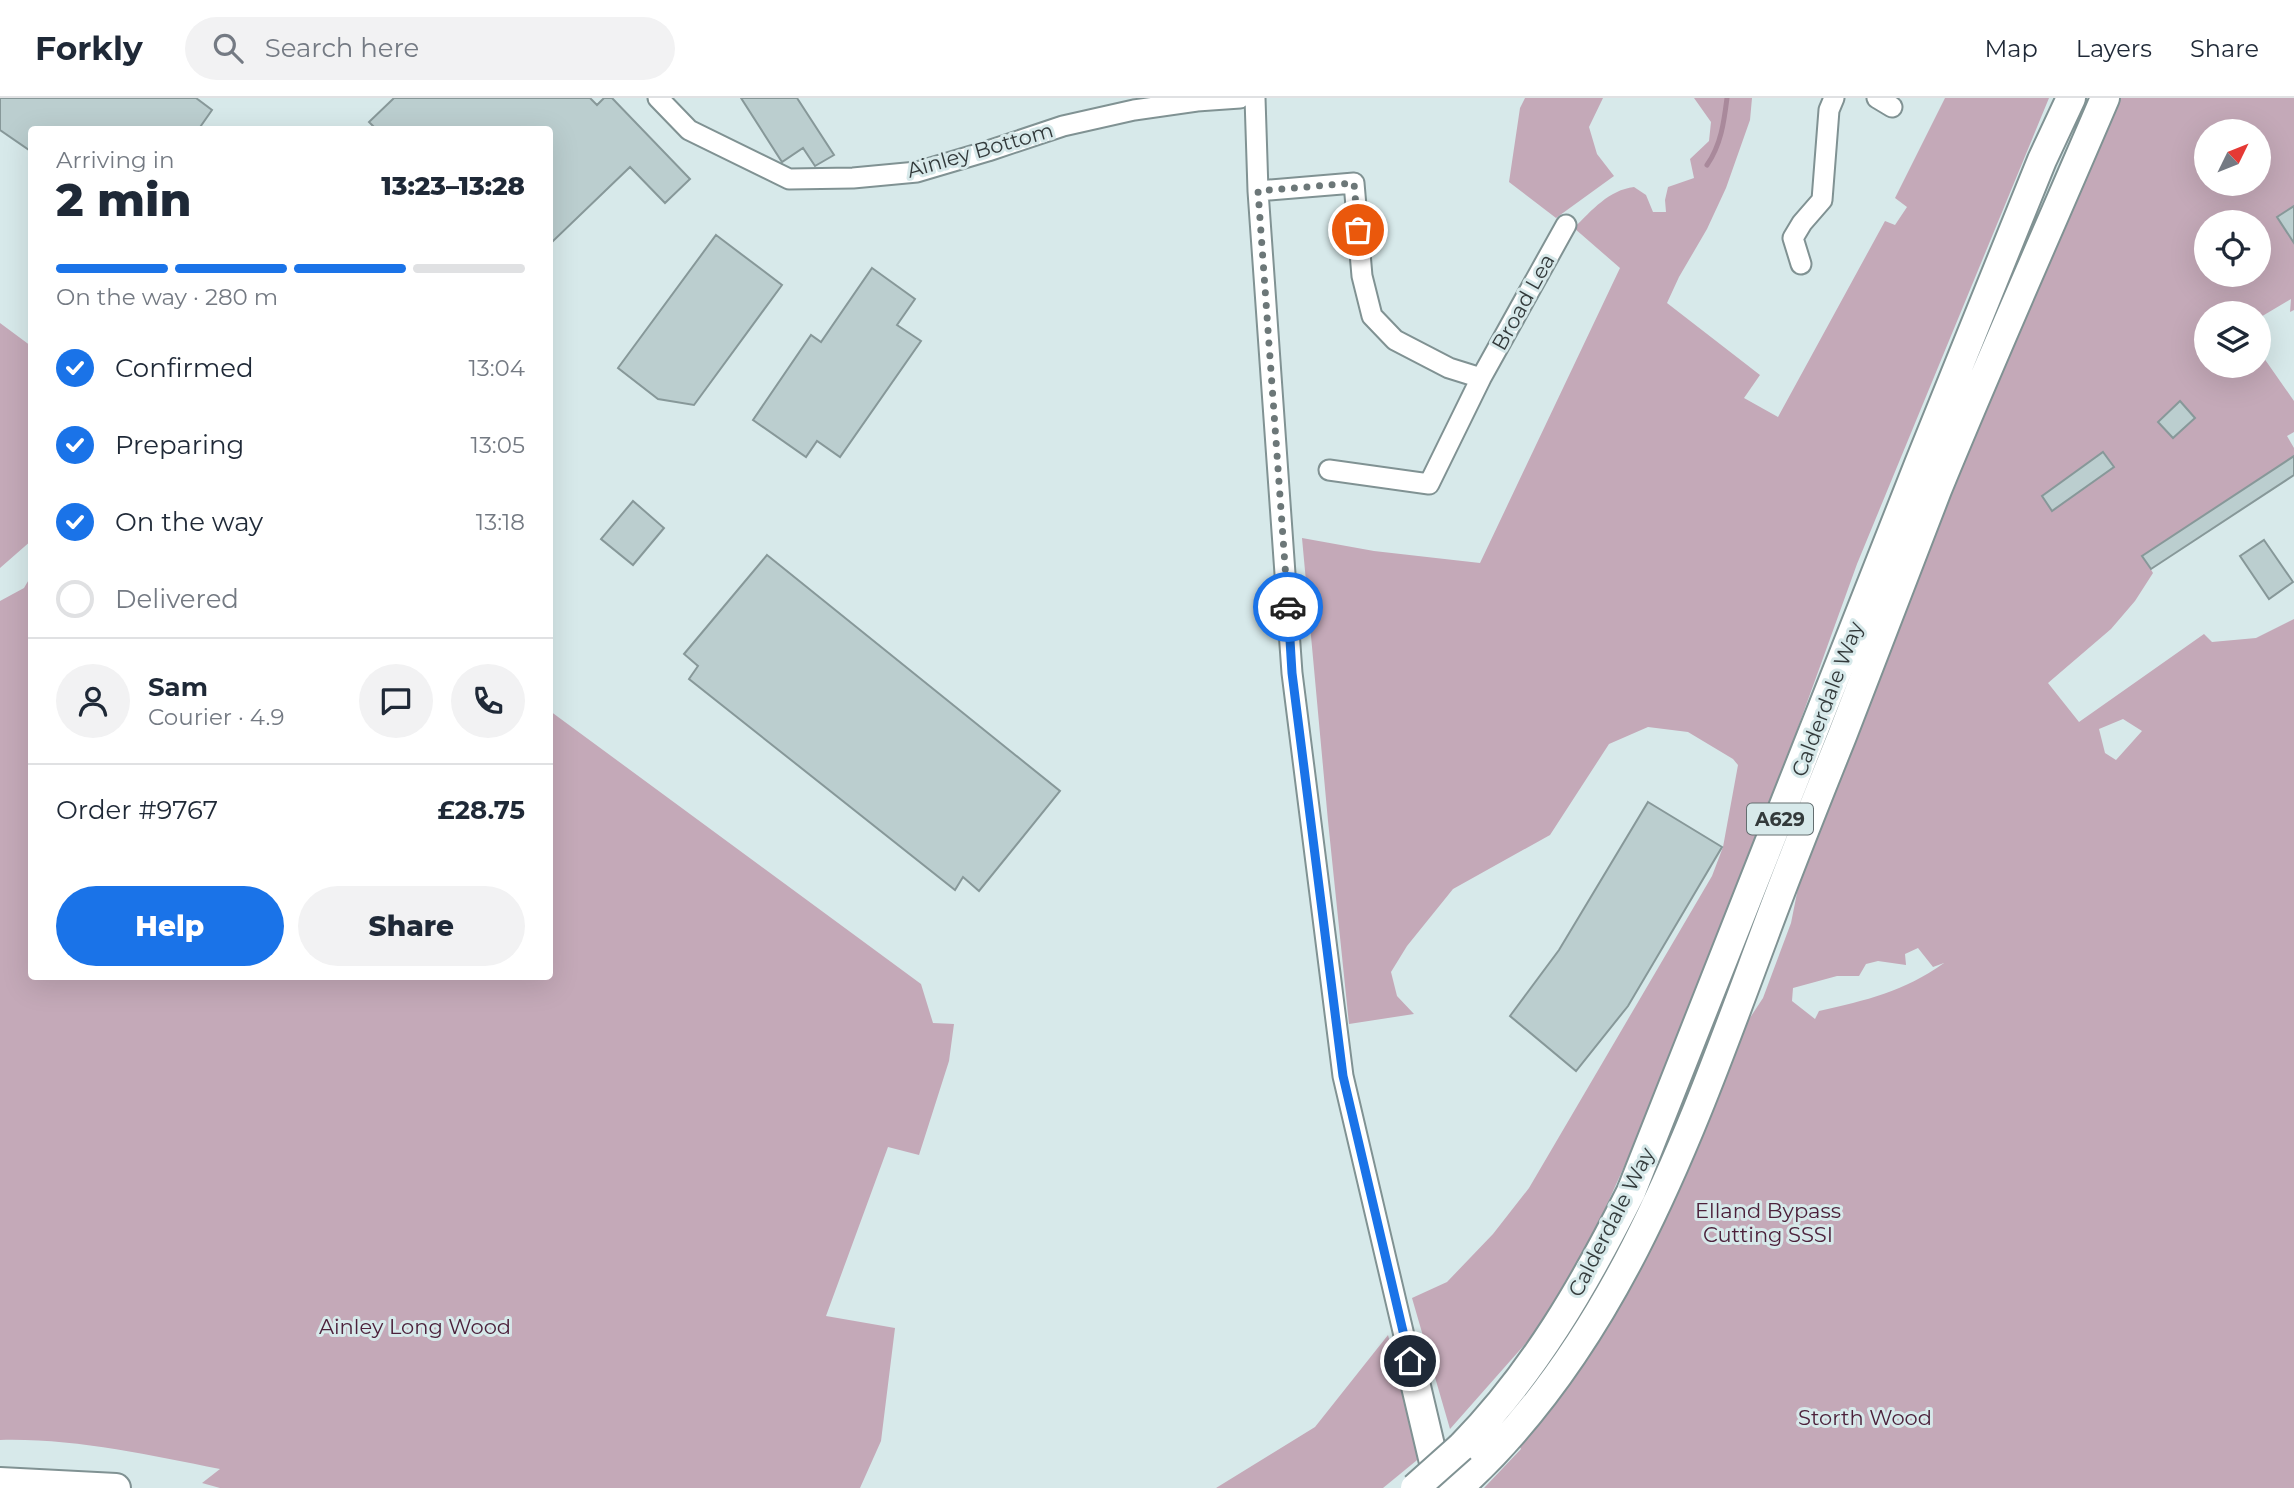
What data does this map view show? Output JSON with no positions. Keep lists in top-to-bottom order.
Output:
{
  "streets": {
    "highway": ["Calderdale Way", "A629"],
    "street": ["Ainley Bottom", "Broad Lea"]
  },
  "parks": ["Elland Bypass Cutting SSSI", "Ainley Long Wood", "Storth Wood"],
  "north": "top right",
  "page": {
    "header": "Forkly",
    "search": "Search here",
    "nav": ["Map", "Layers", "Share"],
    "heading": ["2 min", "Arriving in", "13:23–13:28"],
    "panel": [
      "Sam",
      "Courier · 4.9",
      "Order #9767",
      "£28.75"
    ],
    "bar": "On the way · 280 m",
    "list": [
      ["Confirmed", "13:04"],
      ["Preparing", "13:05"],
      ["On the way", "13:18"],
      "Delivered"
    ],
    "buttons": ["Help", "Share"]
  }
}
